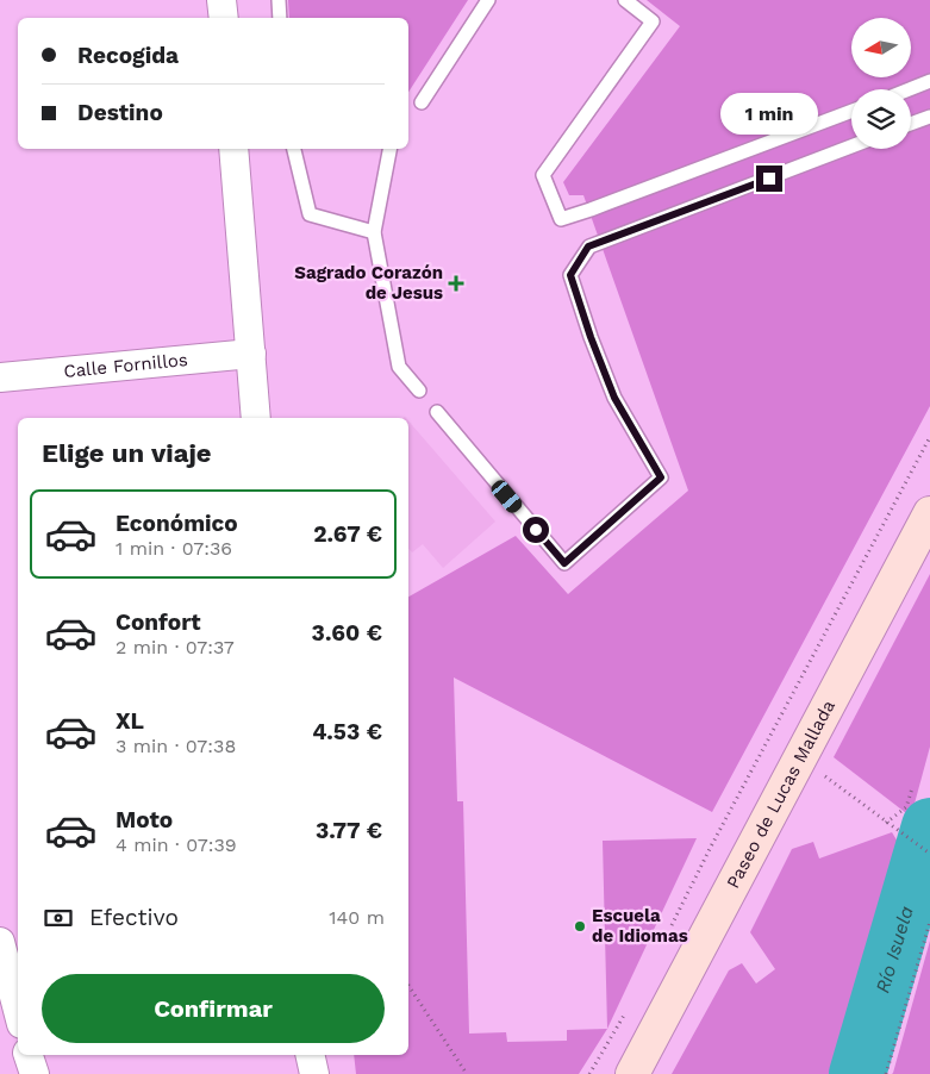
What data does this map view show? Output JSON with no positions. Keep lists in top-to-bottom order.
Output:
{
  "streets": {
    "main road": ["Paseo de Lucas Mallada"],
    "street": ["Calle Fornillos"]
  },
  "water": ["Río Isuela"],
  "places": {
    "health": ["Sagrado Corazón de Jesus"],
    "other": ["Escuela de Idiomas"]
  },
  "north": "left",
  "page": {
    "banner": ["Recogida", "Destino"],
    "bubble": "1 min",
    "heading": "Elige un viaje",
    "list": [
      {
        "name": "Económico",
        "note": "1 min · 07:36",
        "value": "2.67 €"
      },
      {
        "name": "Confort",
        "note": "2 min · 07:37",
        "value": "3.60 €"
      },
      {
        "name": "XL",
        "note": "3 min · 07:38",
        "value": "4.53 €"
      },
      {
        "name": "Moto",
        "note": "4 min · 07:39",
        "value": "3.77 €"
      }
    ],
    "pay": ["Efectivo", "140 m"],
    "buttons": "Confirmar"
  }
}
